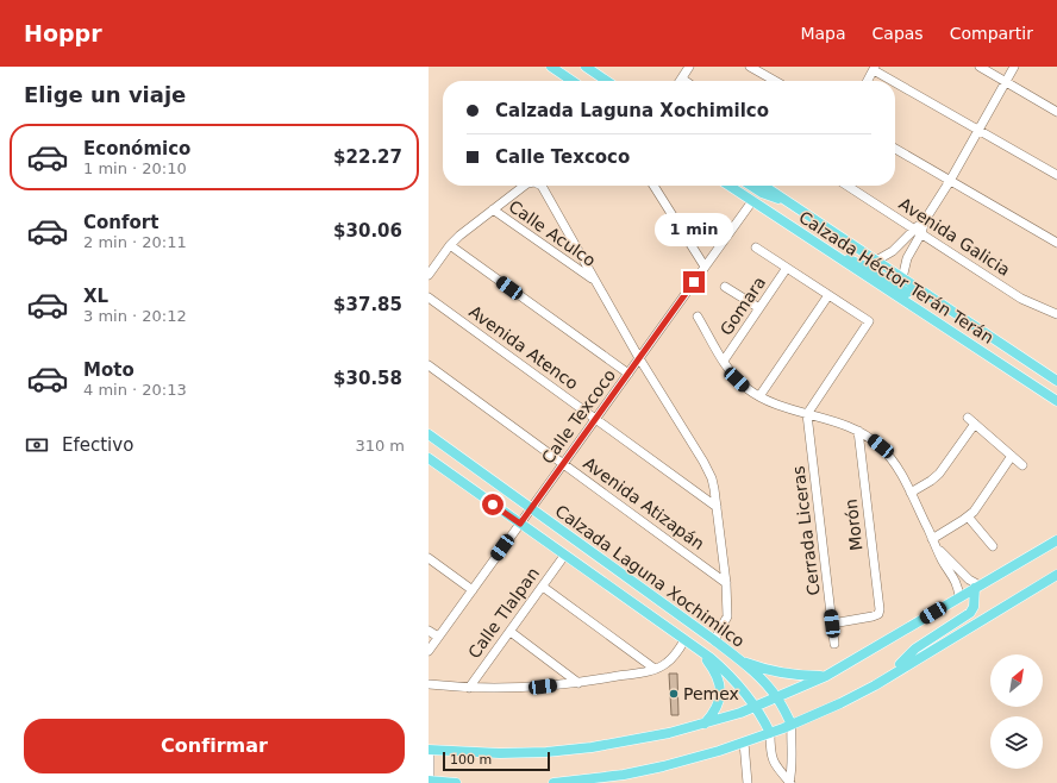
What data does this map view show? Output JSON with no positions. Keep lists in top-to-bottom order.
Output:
{
  "streets": {
    "main road": ["Calzada Héctor Terán Terán", "Calzada Laguna Xochimilco"],
    "street": [
      "Calle Aculco",
      "Avenida Galicia",
      "Gomara",
      "Avenida Atenco",
      "Calle Texcoco",
      "Avenida Atizapán",
      "Morón",
      "Cerrada Liceras",
      "Calle Tlalpan"
    ]
  },
  "crossings": [
    ["Calzada Héctor Terán Terán", "Calle Texcoco"],
    ["Avenida Atenco", "Calle Texcoco"],
    ["Calle Texcoco", "Avenida Atizapán"],
    ["Calle Texcoco", "Calzada Laguna Xochimilco"],
    ["Morón", "Cerrada Liceras"],
    ["Calzada Laguna Xochimilco", "Calle Tlalpan"]
  ],
  "places": ["Pemex"],
  "scale_bar": "100 m",
  "north": "top right",
  "page": {
    "header": "Hoppr",
    "nav": ["Mapa", "Capas", "Compartir"],
    "heading": "Elige un viaje",
    "banner": ["Calzada Laguna Xochimilco", "Calle Texcoco"],
    "list": [
      {
        "name": "Económico",
        "note": "1 min · 20:10",
        "value": "$22.27"
      },
      {
        "name": "Confort",
        "note": "2 min · 20:11",
        "value": "$30.06"
      },
      {
        "name": "XL",
        "note": "3 min · 20:12",
        "value": "$37.85"
      },
      {
        "name": "Moto",
        "note": "4 min · 20:13",
        "value": "$30.58"
      }
    ],
    "bubble": "1 min",
    "pay": ["Efectivo", "310 m"],
    "buttons": "Confirmar",
    "scale": "100 m"
  }
}
